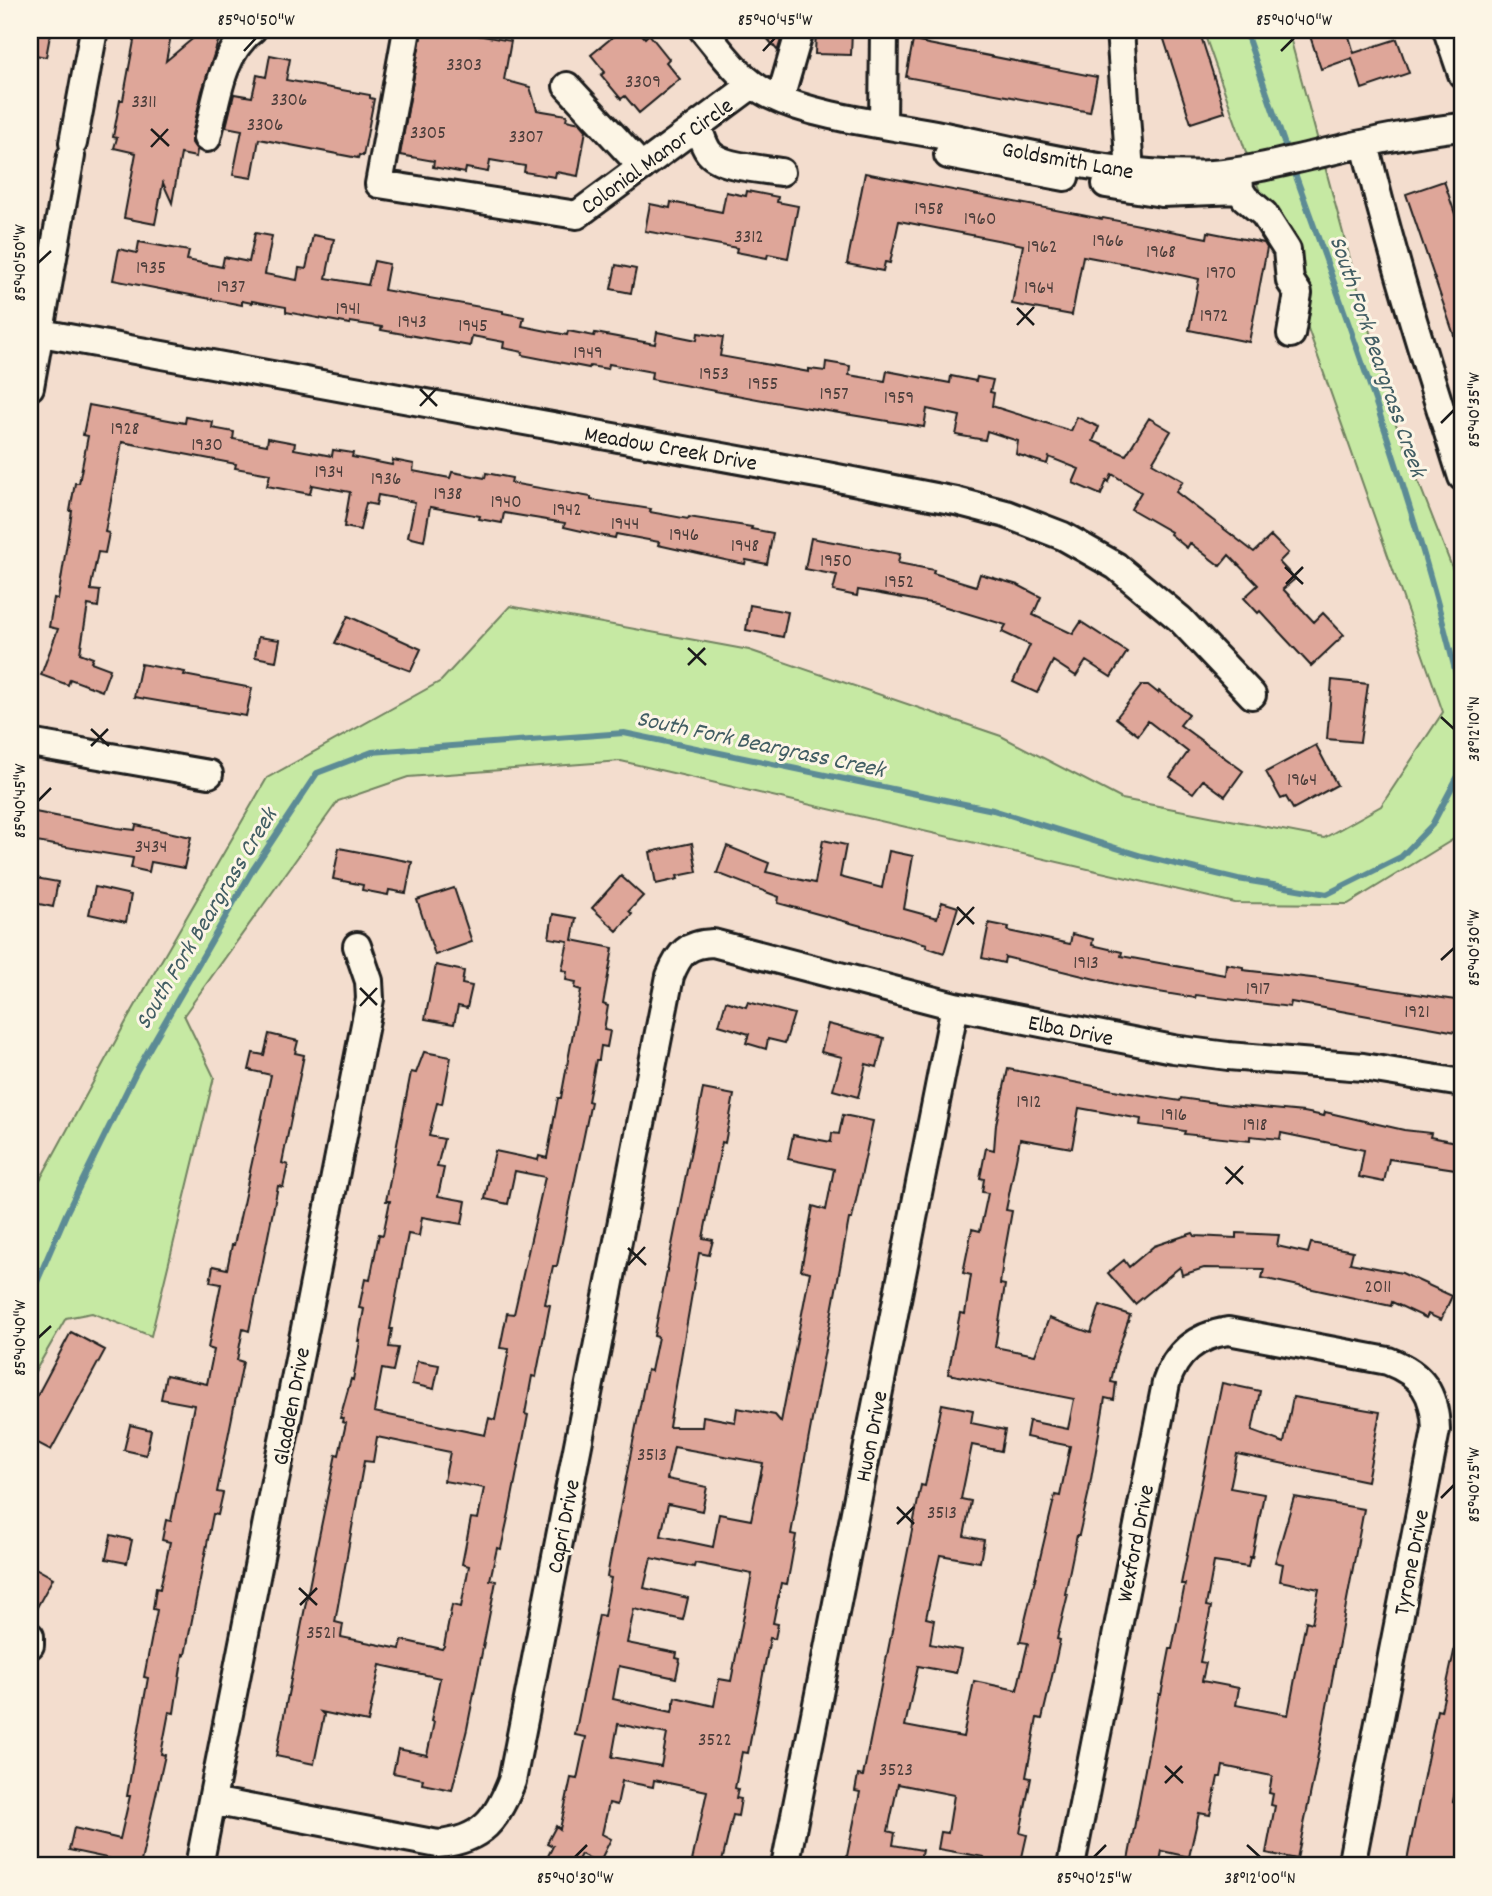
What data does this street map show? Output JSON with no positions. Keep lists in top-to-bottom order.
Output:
{
  "streets": {
    "street": [
      "Colonial Manor Circle",
      "Goldsmith Lane",
      "Meadow Creek Drive",
      "Elba Drive",
      "Gladden Drive",
      "Huon Drive",
      "Capri Drive",
      "Wexford Drive",
      "Tyrone Drive"
    ]
  },
  "crossings": [
    ["Colonial Manor Circle", "Goldsmith Lane"],
    ["Elba Drive", "Huon Drive"],
    ["Elba Drive", "Capri Drive"],
    ["Gladden Drive", "Capri Drive"],
    ["Wexford Drive", "Tyrone Drive"]
  ],
  "water": ["South Fork Beargrass Creek"],
  "house_numbers": [
    "3303",
    "3309",
    "3306",
    "3311",
    "3306",
    "3305",
    "3307",
    "1958",
    "1960",
    "3312",
    "1966",
    "1962",
    "1968",
    "1935",
    "1970",
    "1937",
    "1964",
    "1941",
    "1972",
    "1943",
    "1945",
    "1949",
    "1953",
    "1955",
    "1957",
    "1959",
    "1928",
    "1930",
    "1934",
    "1936",
    "1938",
    "1940",
    "1942",
    "1944",
    "1946",
    "1948",
    "1950",
    "1952",
    "1964",
    "3434",
    "1913",
    "1917",
    "1921",
    "1912",
    "1916",
    "1918",
    "2011",
    "3513",
    "3513",
    "3521",
    "3522",
    "3523"
  ],
  "coordinates": [
    "85°40'50\"W",
    "85°40'45\"W",
    "85°40'40\"W",
    "85°40'35\"W",
    "38°12'10\"N",
    "85°40'30\"W",
    "85°40'25\"W",
    "38°12'00\"N"
  ]
}
